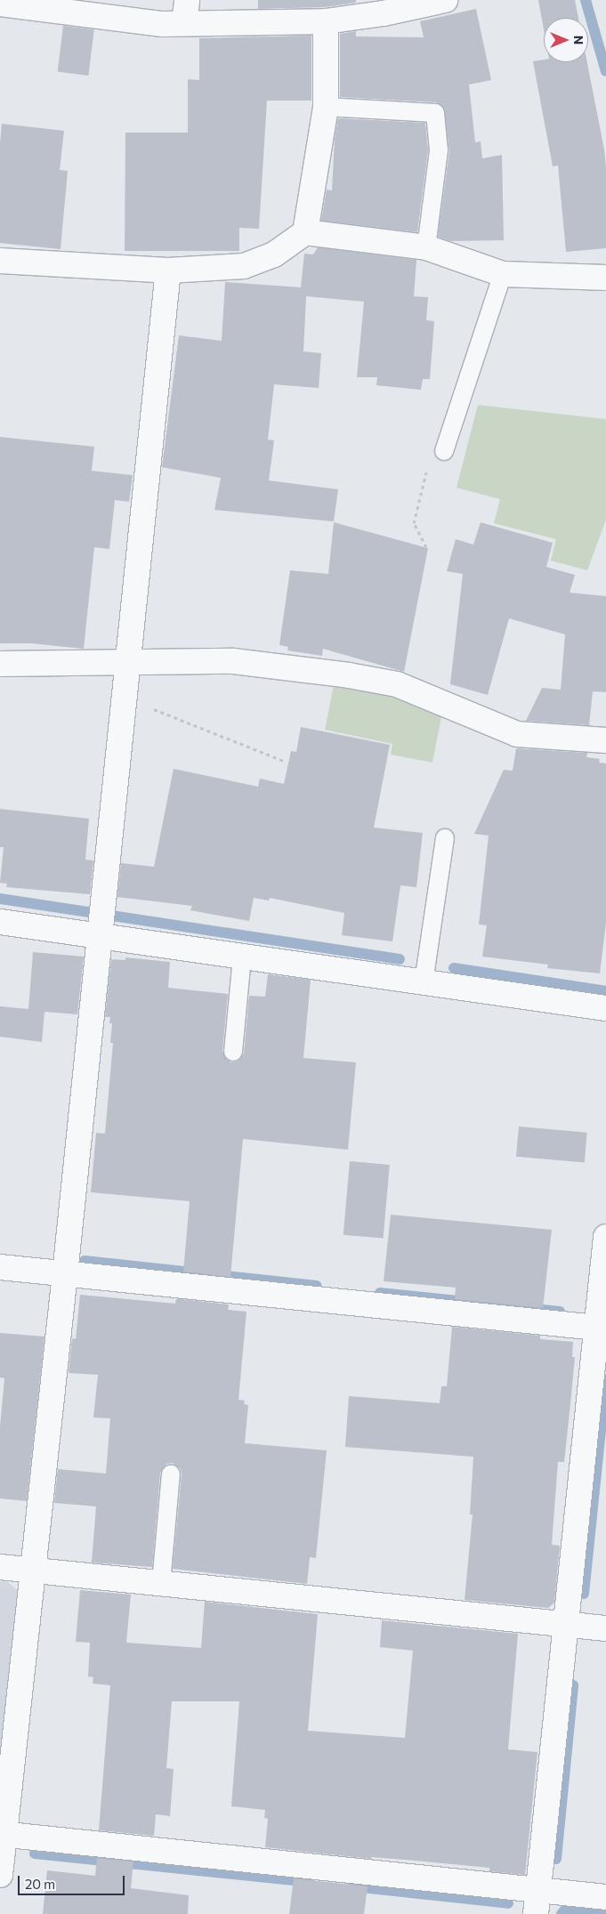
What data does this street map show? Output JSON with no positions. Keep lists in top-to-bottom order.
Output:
{
  "scale_bar": "20 m",
  "north": "right"
}
